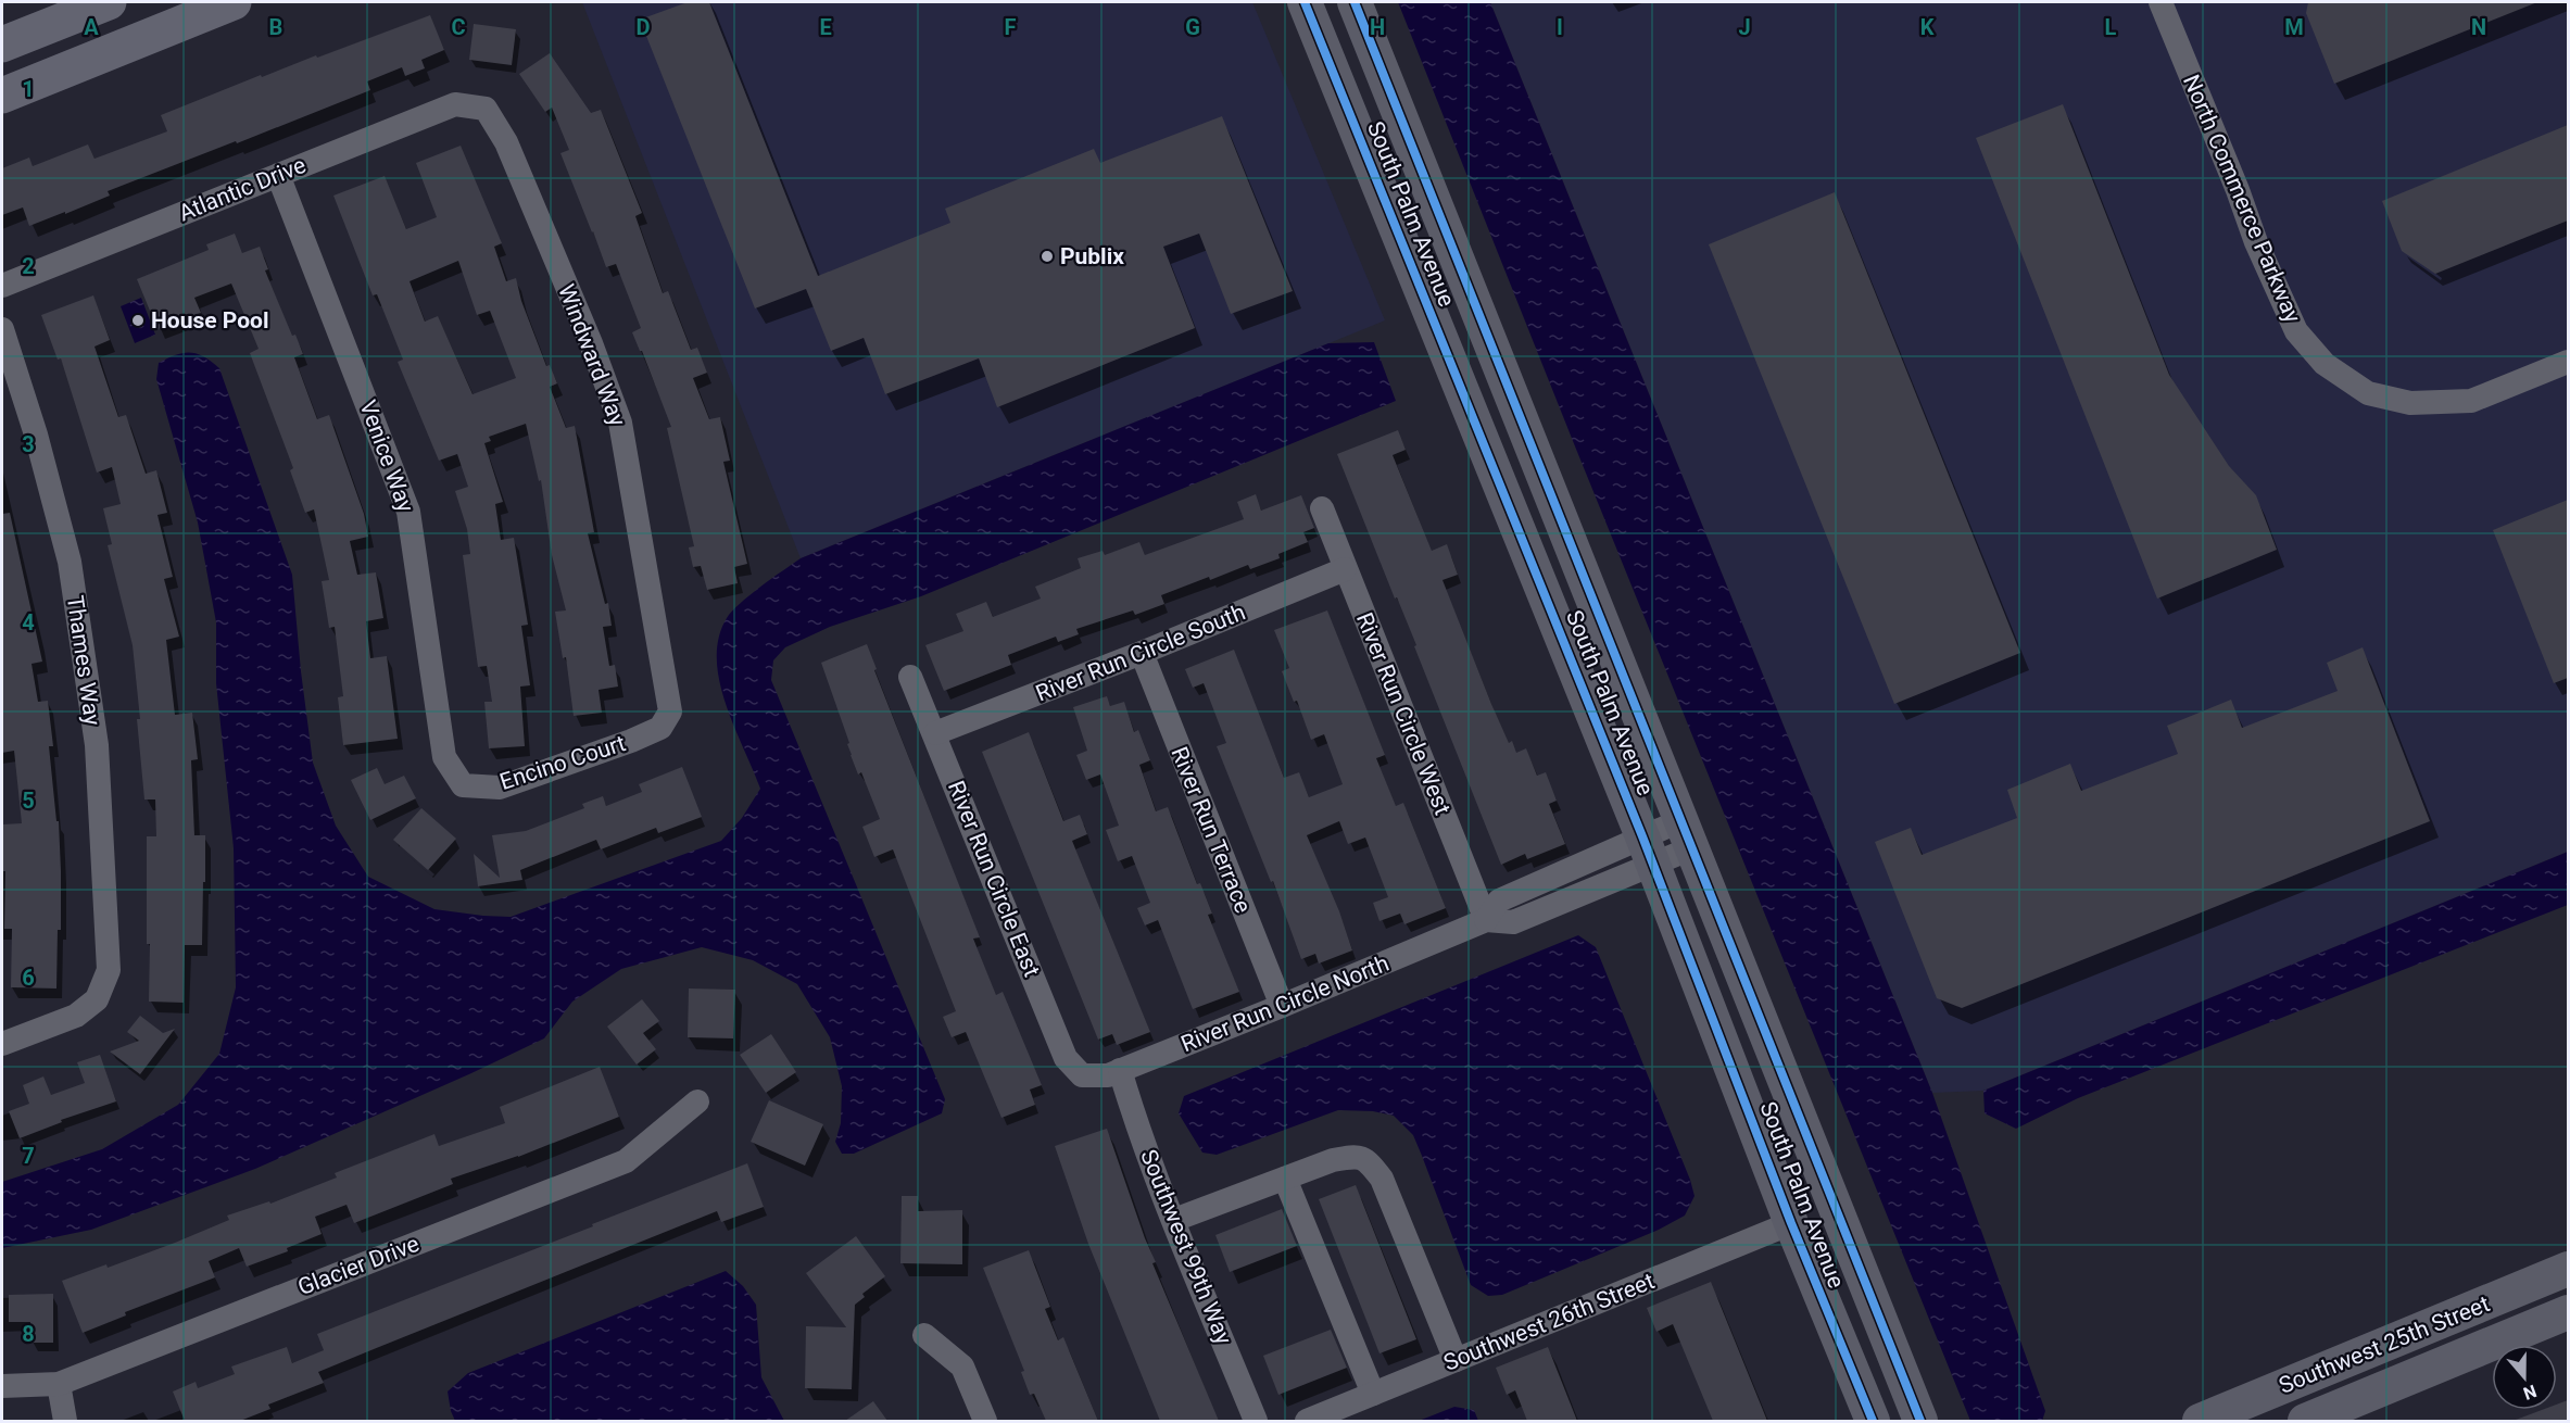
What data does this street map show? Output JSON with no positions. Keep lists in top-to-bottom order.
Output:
{
  "streets": {
    "main road": ["South Palm Avenue", "Southwest 25th Street"],
    "street": [
      "Atlantic Drive",
      "North Commerce Parkway",
      "Windward Way",
      "Venice Way",
      "River Run Circle South",
      "Thames Way",
      "River Run Circle West",
      "Encino Court",
      "River Run Terrace",
      "River Run Circle East",
      "River Run Circle North",
      "Southwest 99th Way",
      "Glacier Drive",
      "Southwest 26th Street"
    ]
  },
  "crossings": [
    ["Atlantic Drive", "Windward Way"],
    ["Atlantic Drive", "Venice Way"],
    ["South Palm Avenue", "River Run Circle North"],
    ["South Palm Avenue", "Southwest 26th Street"],
    ["Windward Way", "Encino Court"],
    ["Venice Way", "Encino Court"],
    ["River Run Circle South", "River Run Circle West"],
    ["River Run Circle South", "River Run Terrace"],
    ["River Run Circle South", "River Run Circle East"],
    ["River Run Circle West", "River Run Circle North"],
    ["River Run Terrace", "River Run Circle North"],
    ["River Run Circle East", "River Run Circle North"],
    ["River Run Circle North", "Southwest 99th Way"]
  ],
  "places": ["Publix", "House Pool"],
  "north": "bottom",
  "grid": {
    "columns": [
      "A",
      "B",
      "C",
      "D",
      "E",
      "F",
      "G",
      "H",
      "I",
      "J",
      "K",
      "L",
      "M",
      "N"
    ],
    "rows": [
      "1",
      "2",
      "3",
      "4",
      "5",
      "6",
      "7",
      "8"
    ]
  }
}
